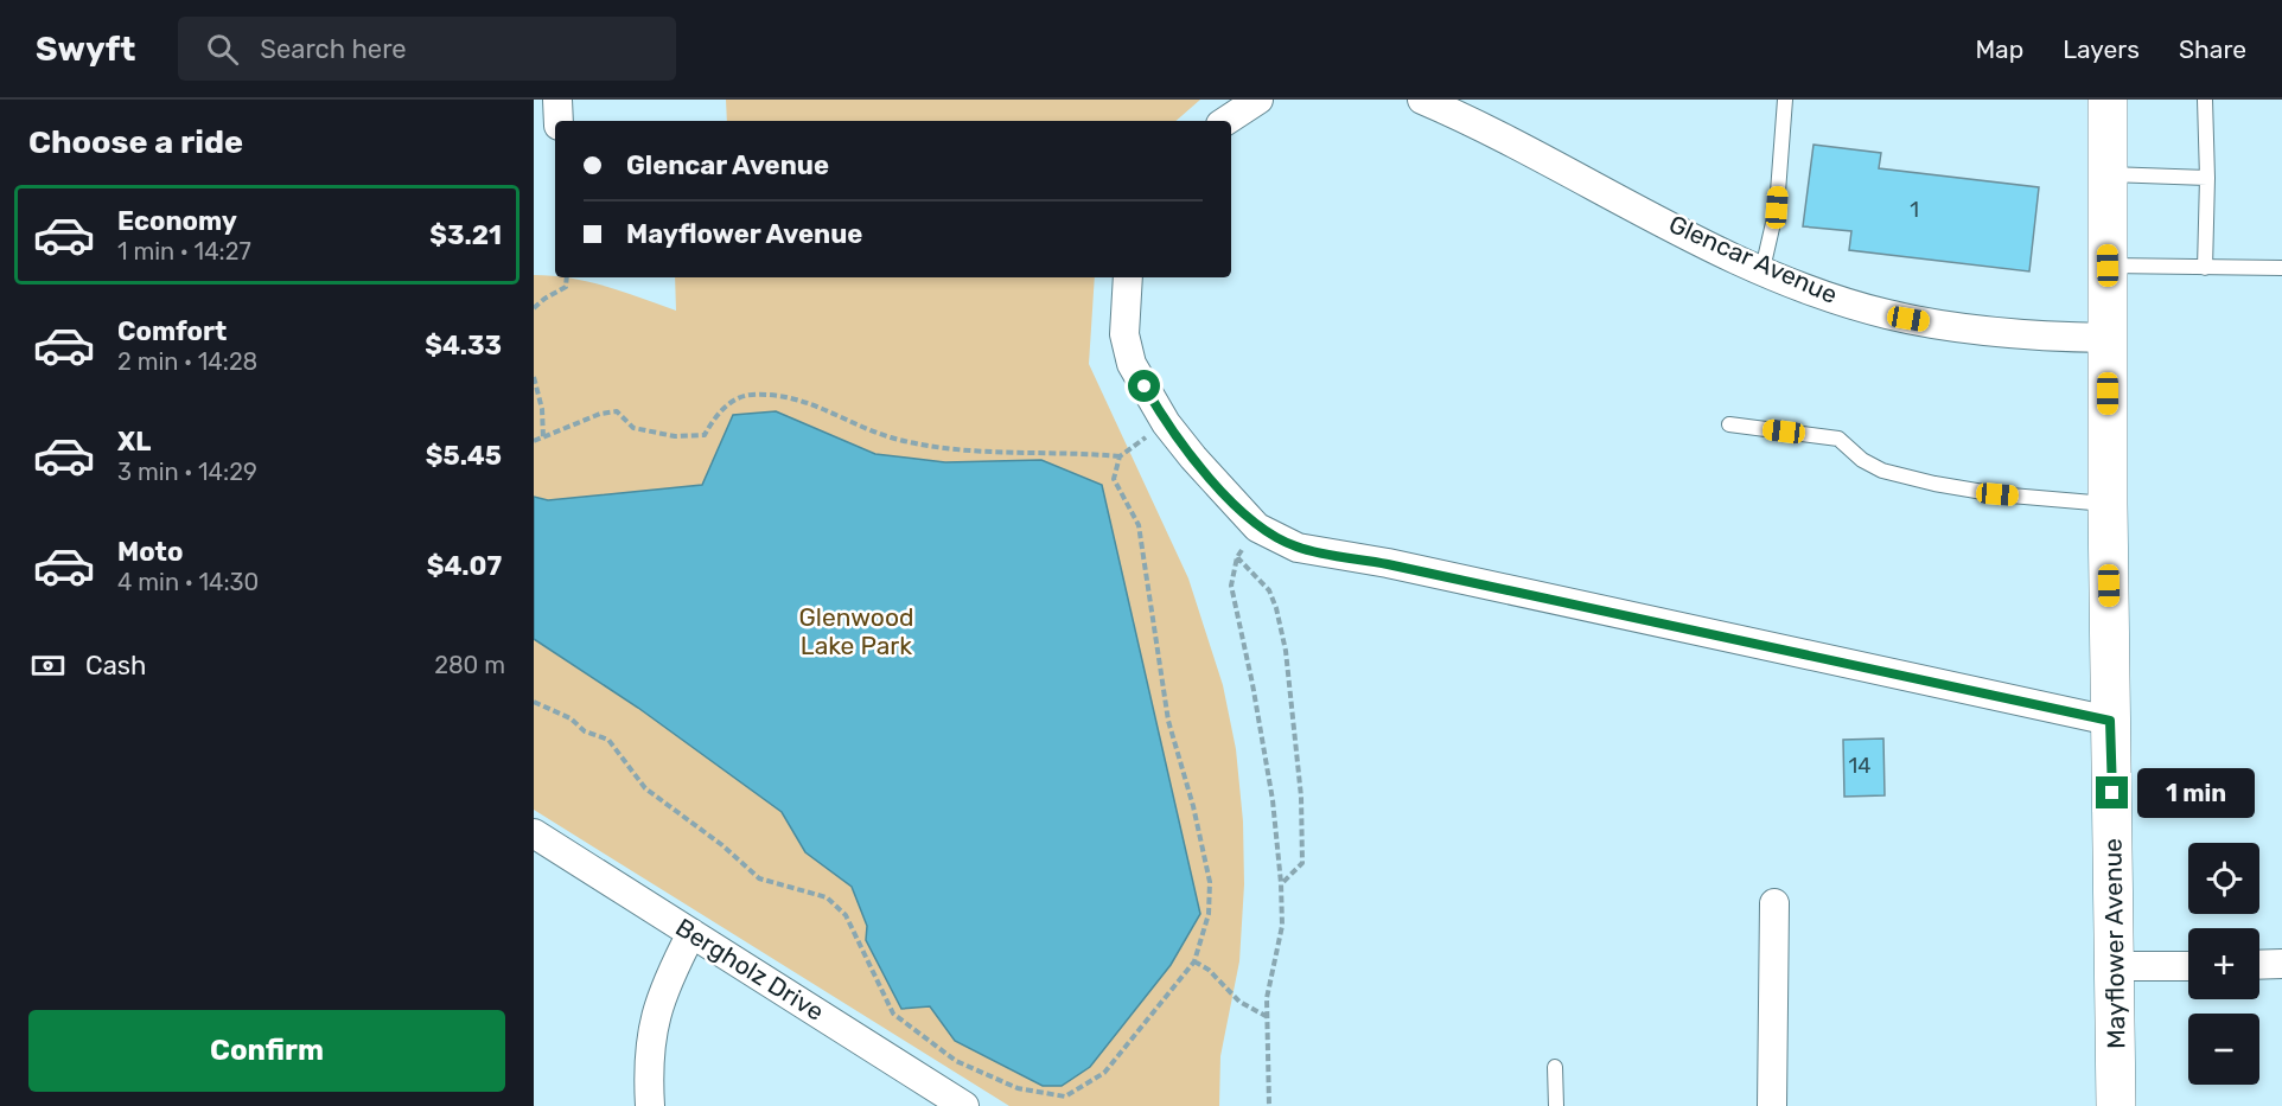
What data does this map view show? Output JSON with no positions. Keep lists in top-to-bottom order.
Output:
{
  "streets": {
    "street": ["Glencar Avenue", "Mayflower Avenue", "Bergholz Drive"]
  },
  "crossings": [
    ["Glencar Avenue", "Mayflower Avenue"]
  ],
  "parks": ["Glenwood Lake Park"],
  "house_numbers": ["1", "14"],
  "page": {
    "header": "Swyft",
    "search": "Search here",
    "nav": ["Map", "Layers", "Share"],
    "heading": "Choose a ride",
    "banner": ["Glencar Avenue", "Mayflower Avenue"],
    "list": [
      {
        "name": "Economy",
        "note": "1 min · 14:27",
        "value": "$3.21"
      },
      {
        "name": "Comfort",
        "note": "2 min · 14:28",
        "value": "$4.33"
      },
      {
        "name": "XL",
        "note": "3 min · 14:29",
        "value": "$5.45"
      },
      {
        "name": "Moto",
        "note": "4 min · 14:30",
        "value": "$4.07"
      }
    ],
    "pay": ["Cash", "280 m"],
    "bubble": "1 min",
    "map_buttons": ["+", "−"],
    "buttons": "Confirm"
  }
}
